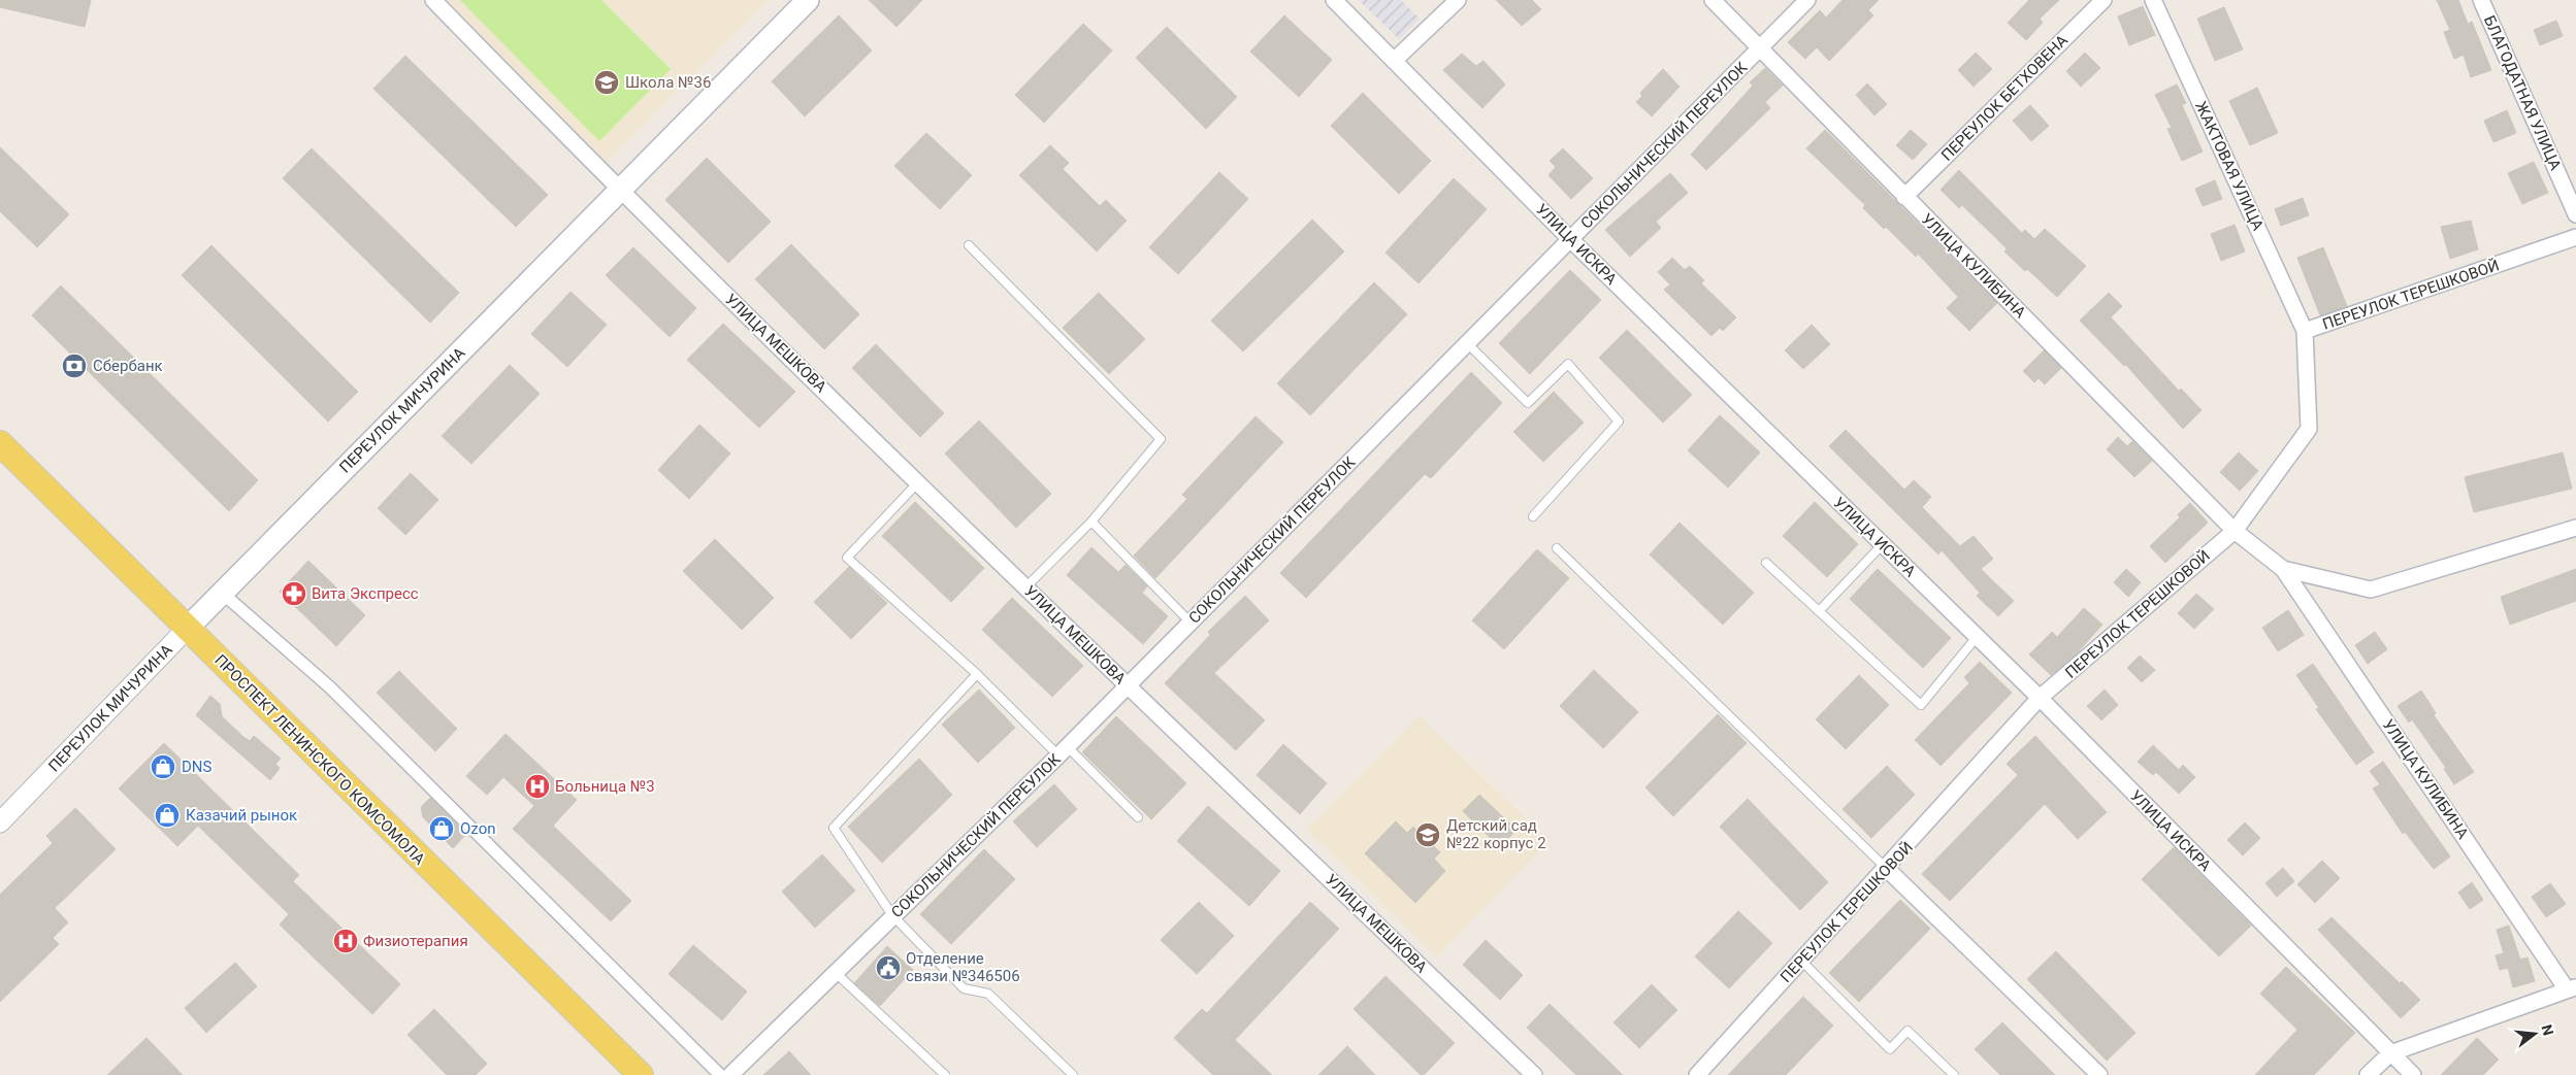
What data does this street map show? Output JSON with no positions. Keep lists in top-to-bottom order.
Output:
{
  "streets": {
    "main road": ["ПЕРЕУЛОК МИЧУРИНА", "ПРОСПЕКТ ЛЕНИНСКОГО КОМСОМОЛА"],
    "street": [
      "БЛАГОДАТНАЯ УЛИЦА",
      "ПЕРЕУЛОК БЕТХОВЕНА",
      "СОКОЛЬНИЧЕСКИЙ ПЕРЕУЛОК",
      "ЖАКТОВАЯ УЛИЦА",
      "УЛИЦА ИСКРА",
      "УЛИЦА КУЛИБИНА",
      "ПЕРЕУЛОК ТЕРЕШКОВОЙ",
      "УЛИЦА МЕШКОВА"
    ]
  },
  "crossings": [
    ["ПЕРЕУЛОК БЕТХОВЕНА", "УЛИЦА КУЛИБИНА"],
    ["СОКОЛЬНИЧЕСКИЙ ПЕРЕУЛОК", "УЛИЦА ИСКРА"],
    ["СОКОЛЬНИЧЕСКИЙ ПЕРЕУЛОК", "УЛИЦА КУЛИБИНА"],
    ["СОКОЛЬНИЧЕСКИЙ ПЕРЕУЛОК", "УЛИЦА МЕШКОВА"],
    ["ЖАКТОВАЯ УЛИЦА", "ПЕРЕУЛОК ТЕРЕШКОВОЙ"],
    ["УЛИЦА ИСКРА", "ПЕРЕУЛОК ТЕРЕШКОВОЙ"],
    ["УЛИЦА КУЛИБИНА", "ПЕРЕУЛОК ТЕРЕШКОВОЙ"],
    ["УЛИЦА МЕШКОВА", "ПЕРЕУЛОК МИЧУРИНА"],
    ["ПЕРЕУЛОК МИЧУРИНА", "ПРОСПЕКТ ЛЕНИНСКОГО КОМСОМОЛА"]
  ],
  "places": {
    "school or university": ["Школа №36", "Детский сад №22 корпус 2"],
    "bank": ["Сбербанк"],
    "pharmacy": ["Вита Экспресс"],
    "shop": ["DNS", "Казачий рынок", "Ozon"],
    "hospital": ["Больница №3", "Физиотерапия"],
    "public building": ["Отделение связи №346506"]
  },
  "north": "right"
}
